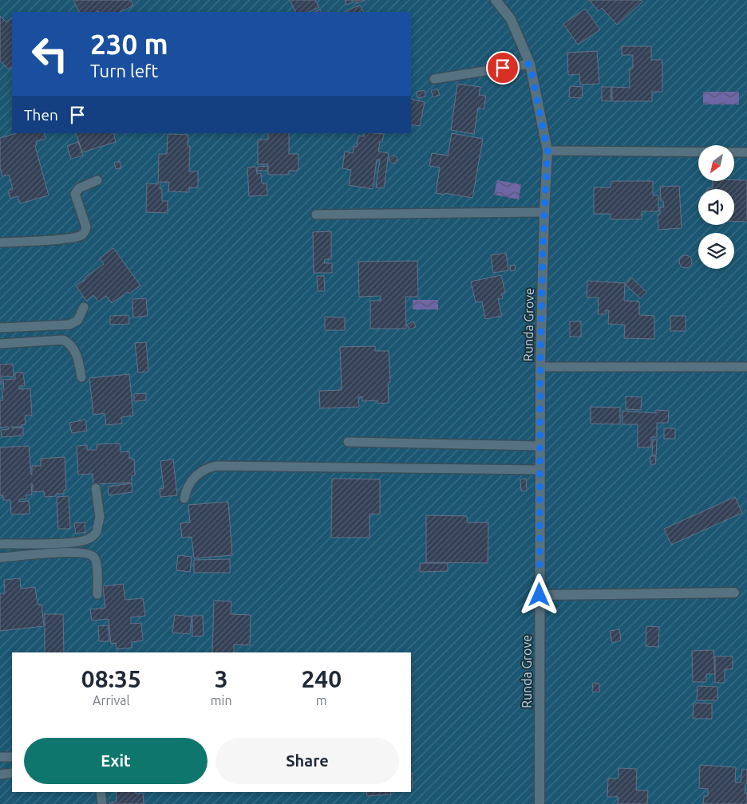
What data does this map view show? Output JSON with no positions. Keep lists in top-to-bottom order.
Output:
{
  "streets": {
    "street": ["Runda Grove"]
  },
  "north": "bottom left",
  "page": {
    "turn": ["230 m", "Turn left"],
    "then": "Then",
    "eta": [
      "08:35",
      "Arrival",
      "3",
      "min",
      "240",
      "m"
    ],
    "buttons": ["Exit", "Share"]
  }
}
